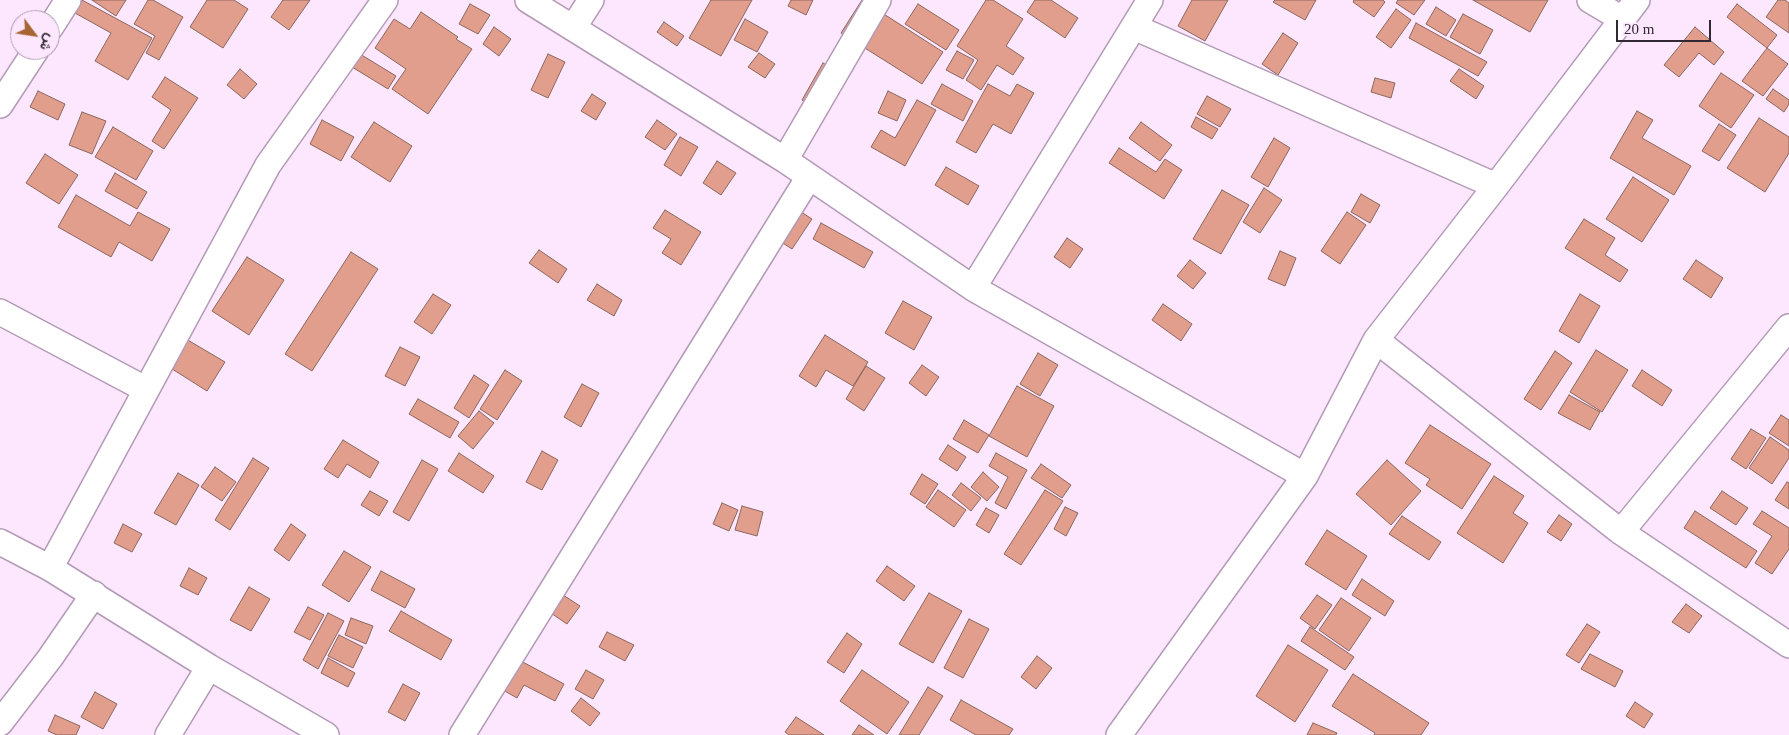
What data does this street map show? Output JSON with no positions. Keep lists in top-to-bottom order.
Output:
{
  "scale_bar": "20 m",
  "north": "bottom right"
}
